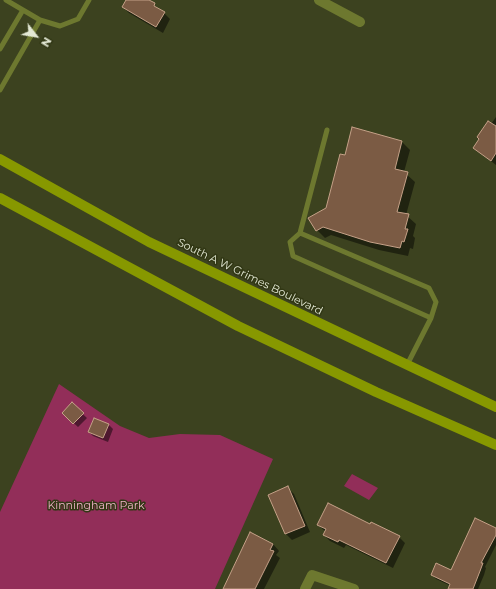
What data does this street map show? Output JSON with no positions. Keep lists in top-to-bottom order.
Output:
{
  "streets": {
    "main road": ["South A W Grimes Boulevard"]
  },
  "parks": ["Kinningham Park"],
  "north": "bottom right"
}
